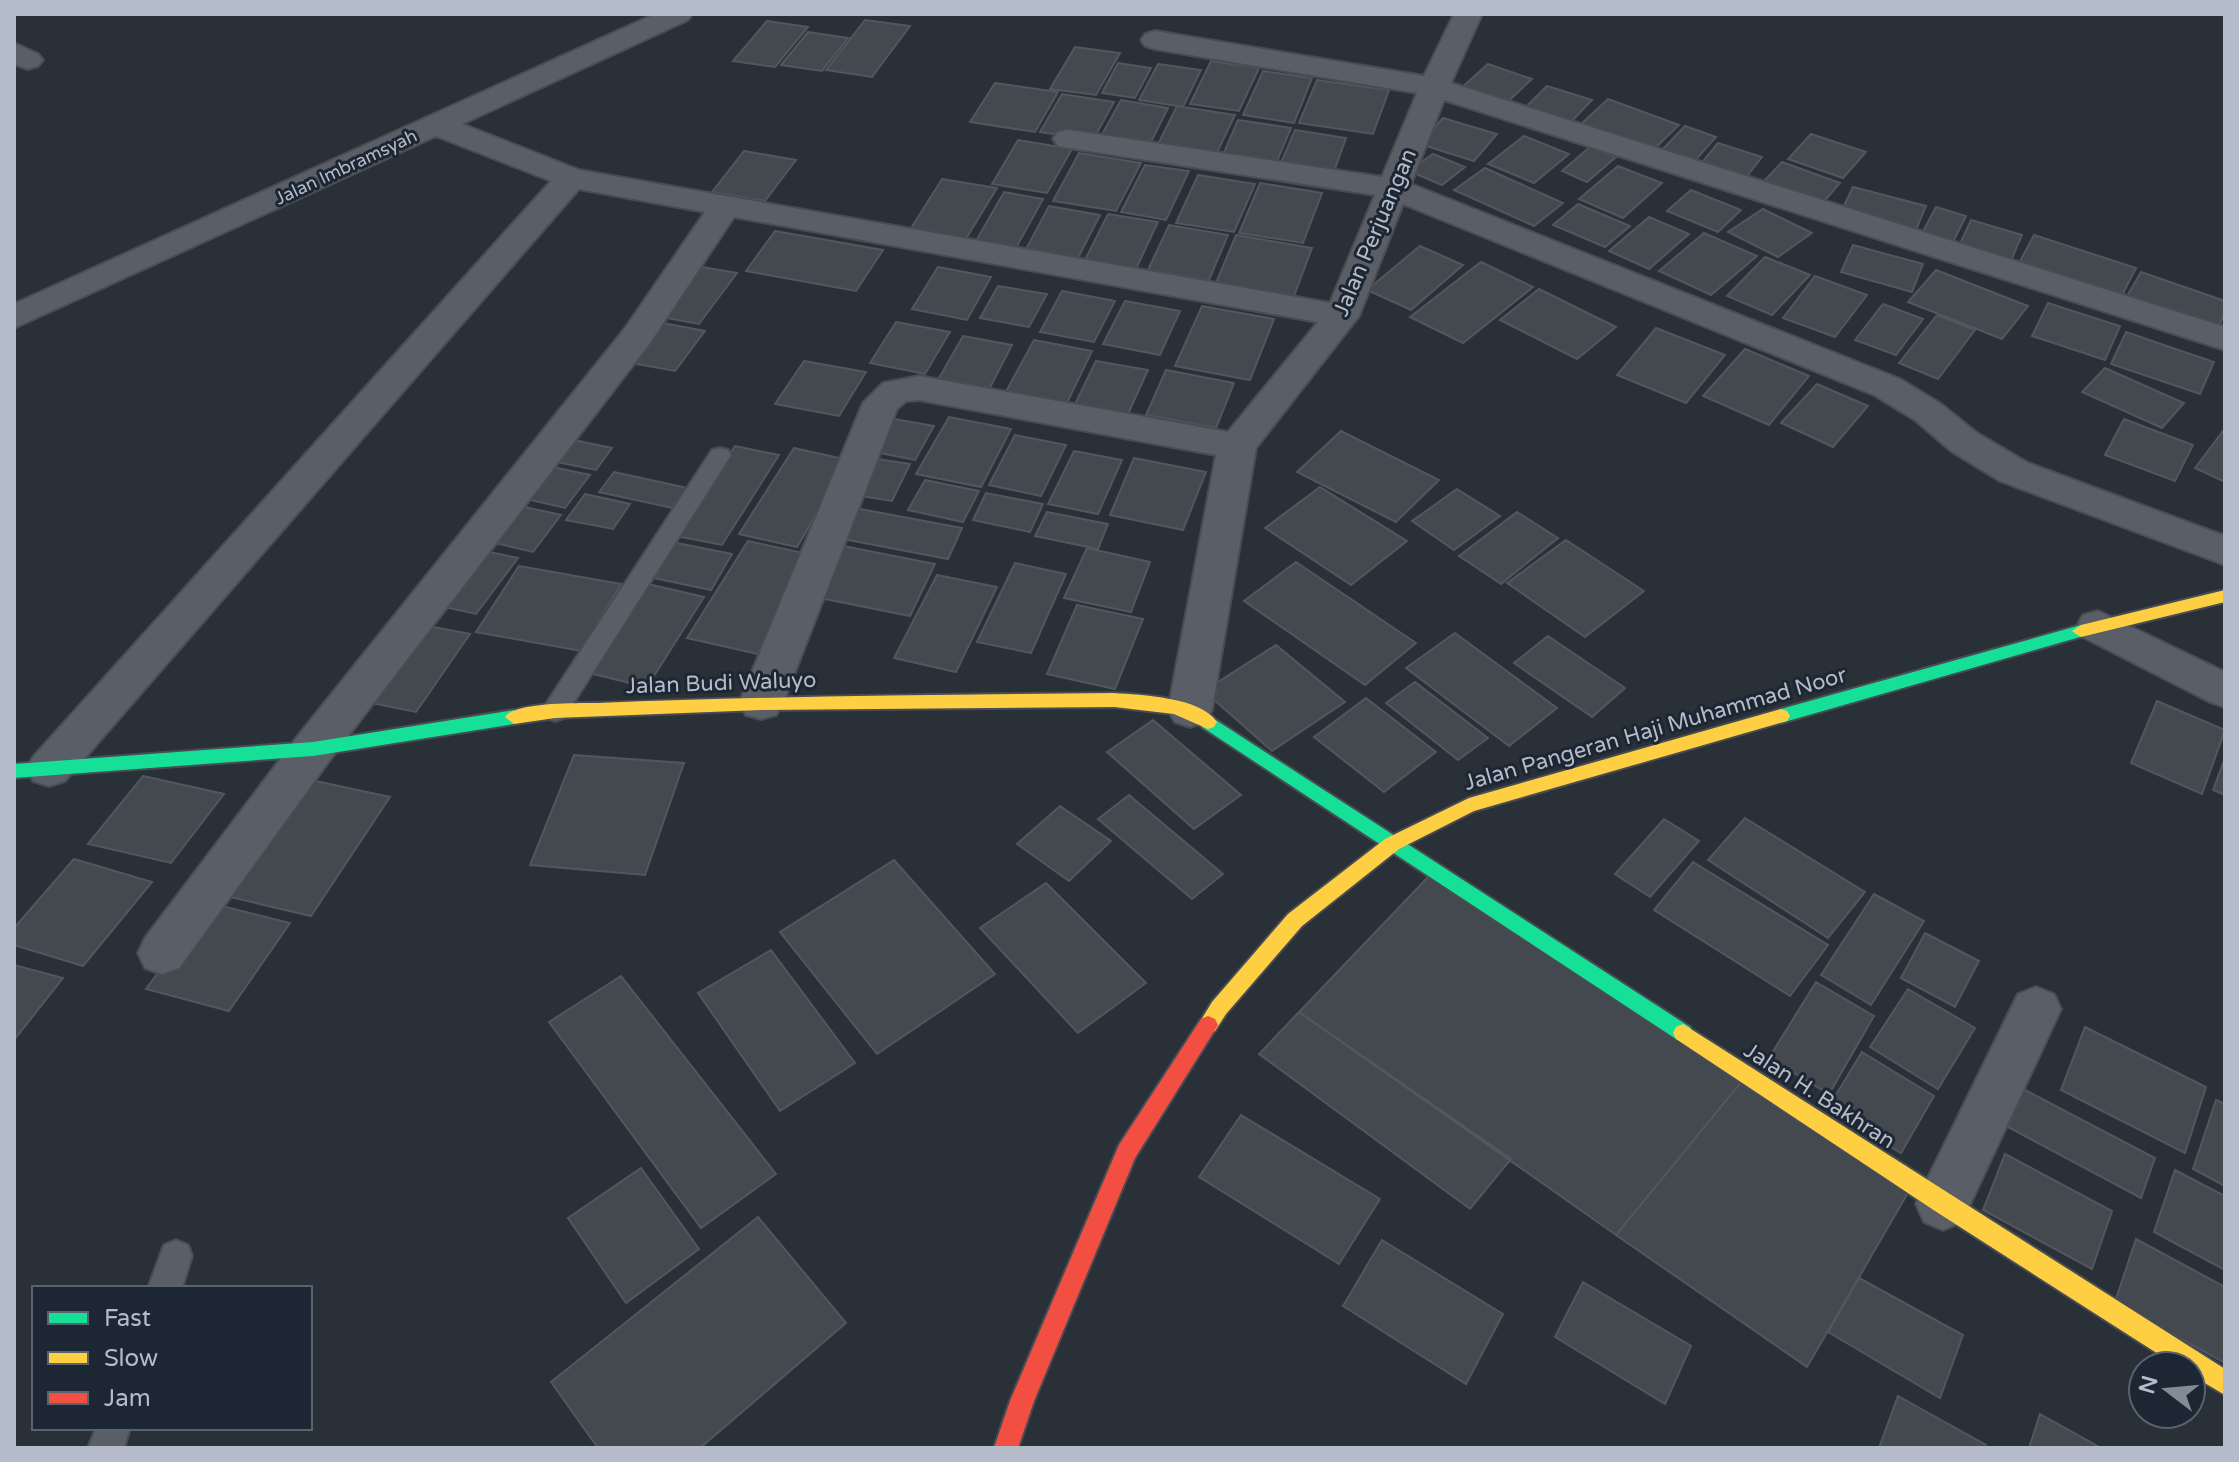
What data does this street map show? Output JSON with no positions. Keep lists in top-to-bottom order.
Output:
{
  "streets": {
    "street": [
      "Jalan Imbramsyah",
      "Jalan Perjuangan",
      "Jalan Budi Waluyo",
      "Jalan Pangeran Haji Muhammad Noor",
      "Jalan H. Bakhran"
    ]
  },
  "crossings": [
    ["Jalan Perjuangan", "Jalan Budi Waluyo"],
    ["Jalan Budi Waluyo", "Jalan Pangeran Haji Muhammad Noor"],
    ["Jalan Budi Waluyo", "Jalan H. Bakhran"],
    ["Jalan Pangeran Haji Muhammad Noor", "Jalan H. Bakhran"]
  ],
  "legend": ["Fast", "Slow", "Jam"],
  "north": "left"
}
